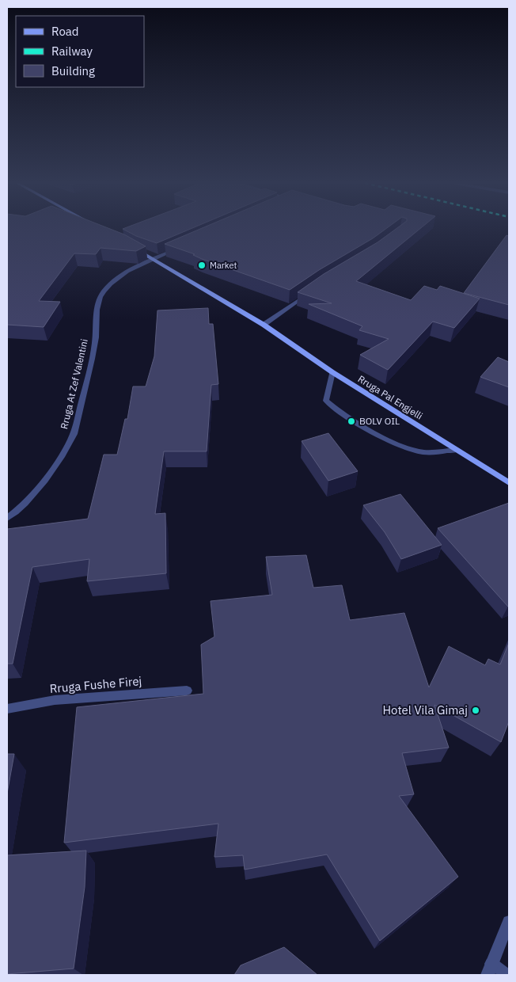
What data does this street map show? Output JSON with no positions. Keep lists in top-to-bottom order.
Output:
{
  "streets": {
    "main road": ["Rruga Pal Engjelli"],
    "street": ["Rruga At Zef Valentini", "Rruga Fushe Firej"]
  },
  "crossings": [
    ["Rruga At Zef Valentini", "Rruga Pal Engjelli"]
  ],
  "places": ["Market", "BOLV OIL", "Hotel Vila Gimaj"],
  "legend": ["Road", "Railway", "Building"]
}
